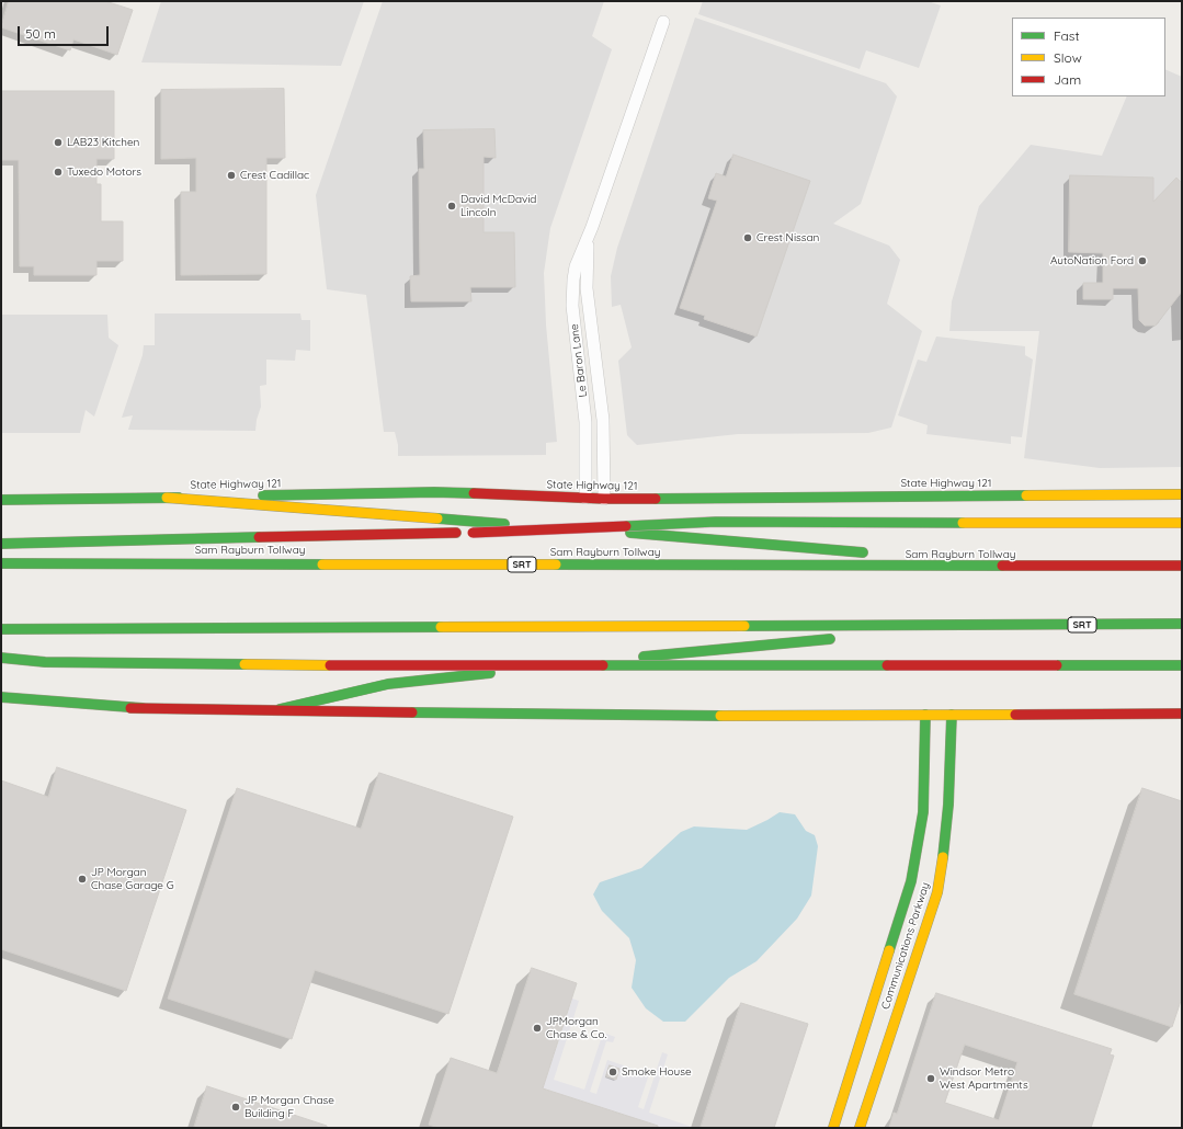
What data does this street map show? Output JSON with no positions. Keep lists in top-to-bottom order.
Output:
{
  "streets": {
    "main road": [
      "State Highway 121",
      "Sam Rayburn Tollway",
      "SRT",
      "Communications Parkway"
    ],
    "street": ["Le Baron Lane"]
  },
  "crossings": [
    ["Le Baron Lane", "State Highway 121"]
  ],
  "places": [
    "LAB23 Kitchen",
    "Tuxedo Motors",
    "Crest Cadillac",
    "David McDavid Lincoln",
    "Crest Nissan",
    "AutoNation Ford",
    "JP Morgan Chase Garage G",
    "JPMorgan Chase & Co.",
    "Smoke House",
    "Windsor Metro West Apartments",
    "JP Morgan Chase Building F"
  ],
  "legend": ["Fast", "Slow", "Jam"],
  "scale_bar": "50 m"
}
